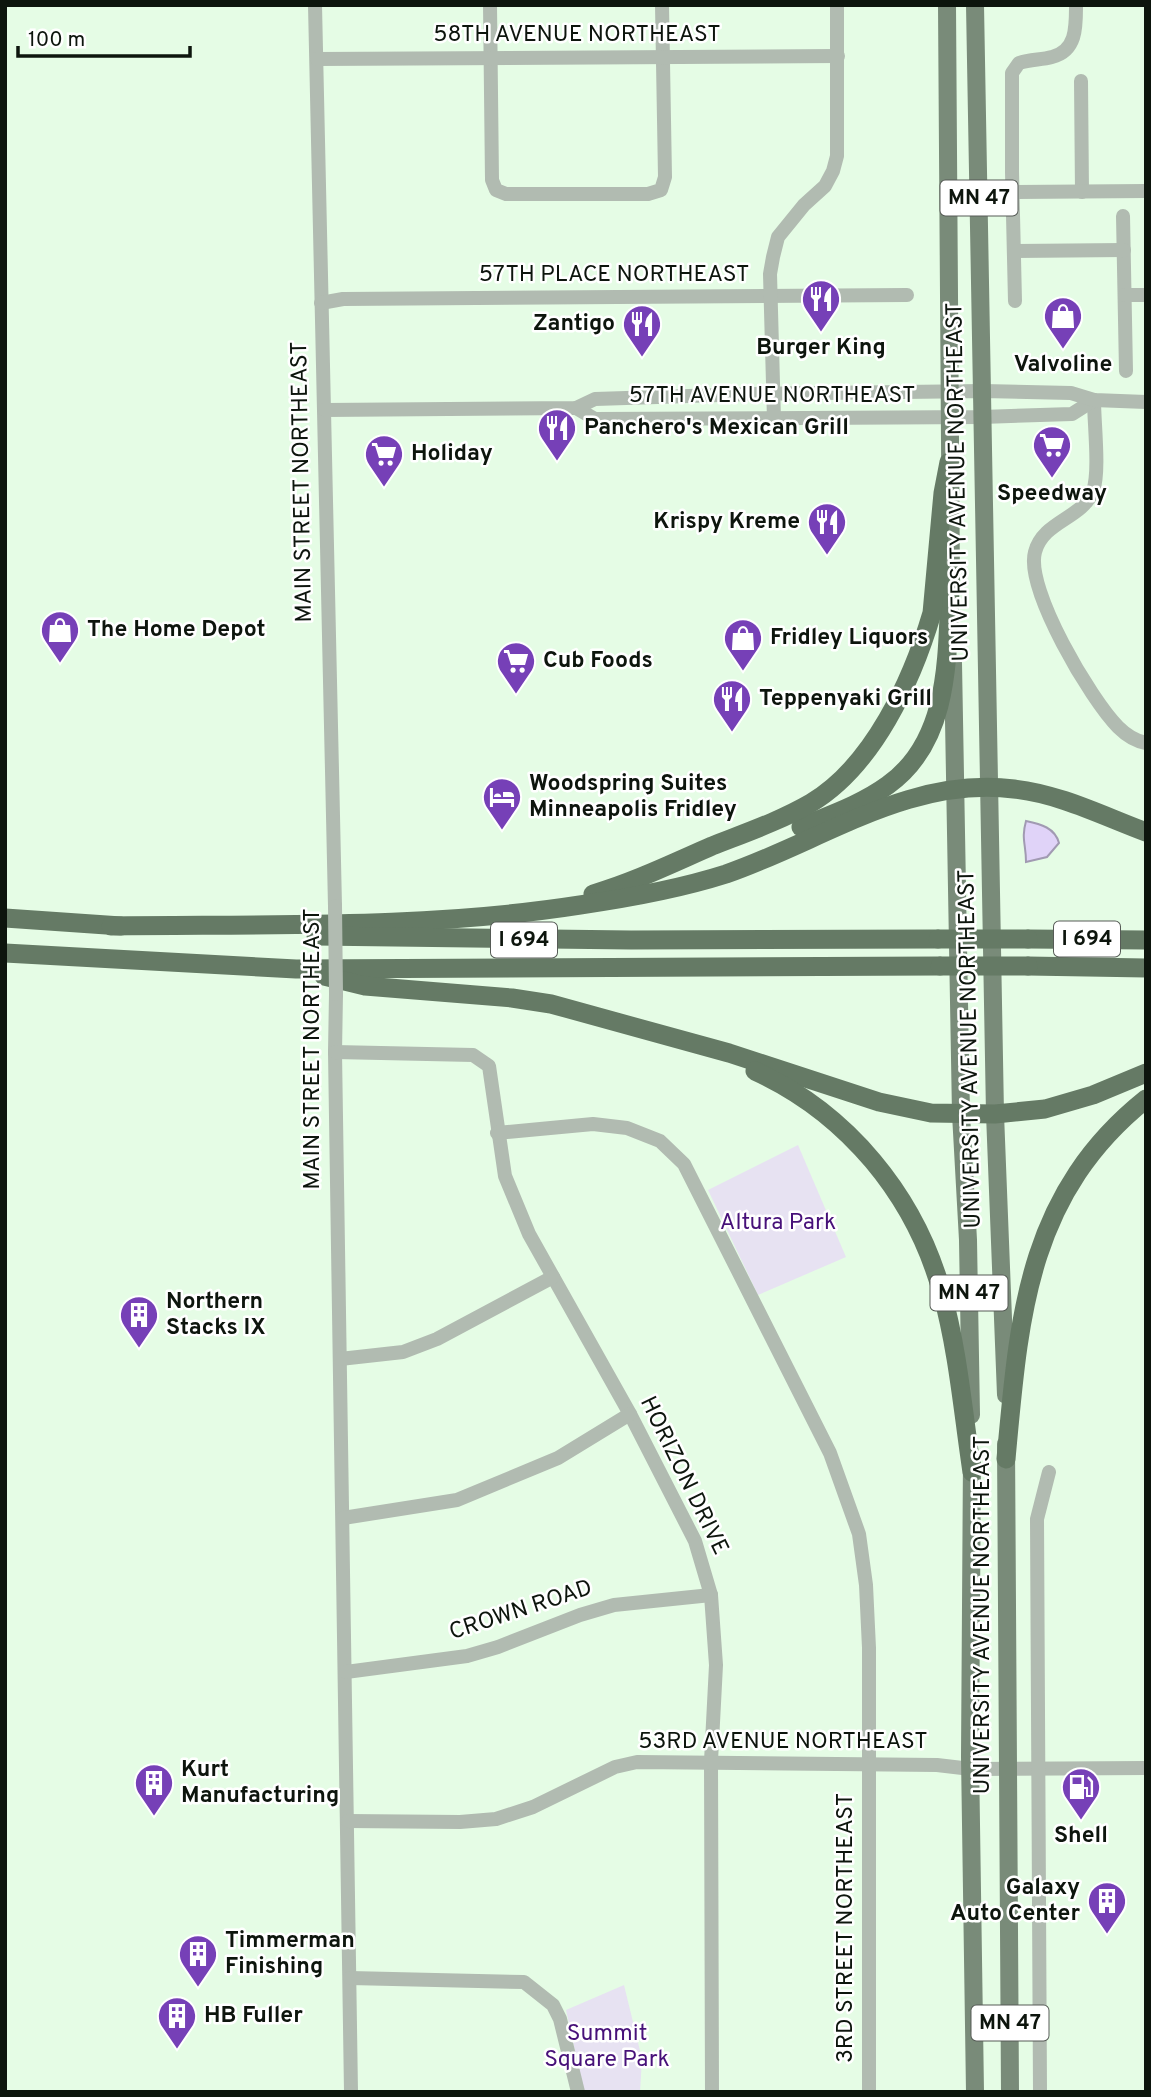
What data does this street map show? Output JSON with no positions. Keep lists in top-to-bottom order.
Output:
{
  "streets": {
    "highway": ["I 694"],
    "main road": ["MN 47", "UNIVERSITY AVENUE NORTHEAST"],
    "street": [
      "58TH AVENUE NORTHEAST",
      "57TH PLACE NORTHEAST",
      "57TH AVENUE NORTHEAST",
      "MAIN STREET NORTHEAST",
      "HORIZON DRIVE",
      "CROWN ROAD",
      "53RD AVENUE NORTHEAST",
      "3RD STREET NORTHEAST"
    ]
  },
  "crossings": [
    ["58TH AVENUE NORTHEAST", "MAIN STREET NORTHEAST"],
    ["57TH PLACE NORTHEAST", "MAIN STREET NORTHEAST"],
    ["57TH AVENUE NORTHEAST", "MAIN STREET NORTHEAST"],
    ["57TH AVENUE NORTHEAST", "UNIVERSITY AVENUE NORTHEAST"],
    ["MAIN STREET NORTHEAST", "HORIZON DRIVE"],
    ["MAIN STREET NORTHEAST", "CROWN ROAD"],
    ["MAIN STREET NORTHEAST", "53RD AVENUE NORTHEAST"],
    ["UNIVERSITY AVENUE NORTHEAST", "53RD AVENUE NORTHEAST"],
    ["HORIZON DRIVE", "CROWN ROAD"],
    ["HORIZON DRIVE", "53RD AVENUE NORTHEAST"],
    ["HORIZON DRIVE", "3RD STREET NORTHEAST"],
    ["53RD AVENUE NORTHEAST", "3RD STREET NORTHEAST"]
  ],
  "parks": ["Altura Park", "Summit Square Park"],
  "places": {
    "restaurant": [
      "Burger King",
      "Zantigo",
      "Panchero's Mexican Grill",
      "Krispy Kreme",
      "Teppenyaki Grill"
    ],
    "shop": ["Valvoline", "The Home Depot", "Fridley Liquors"],
    "supermarket": ["Speedway", "Holiday", "Cub Foods"],
    "hotel": ["Woodspring Suites Minneapolis Fridley"],
    "building": [
      "Northern Stacks IX",
      "Kurt Manufacturing",
      "Galaxy Auto Center",
      "Timmerman Finishing",
      "HB Fuller"
    ],
    "fuel station": ["Shell"]
  },
  "scale_bar": "100 m"
}
